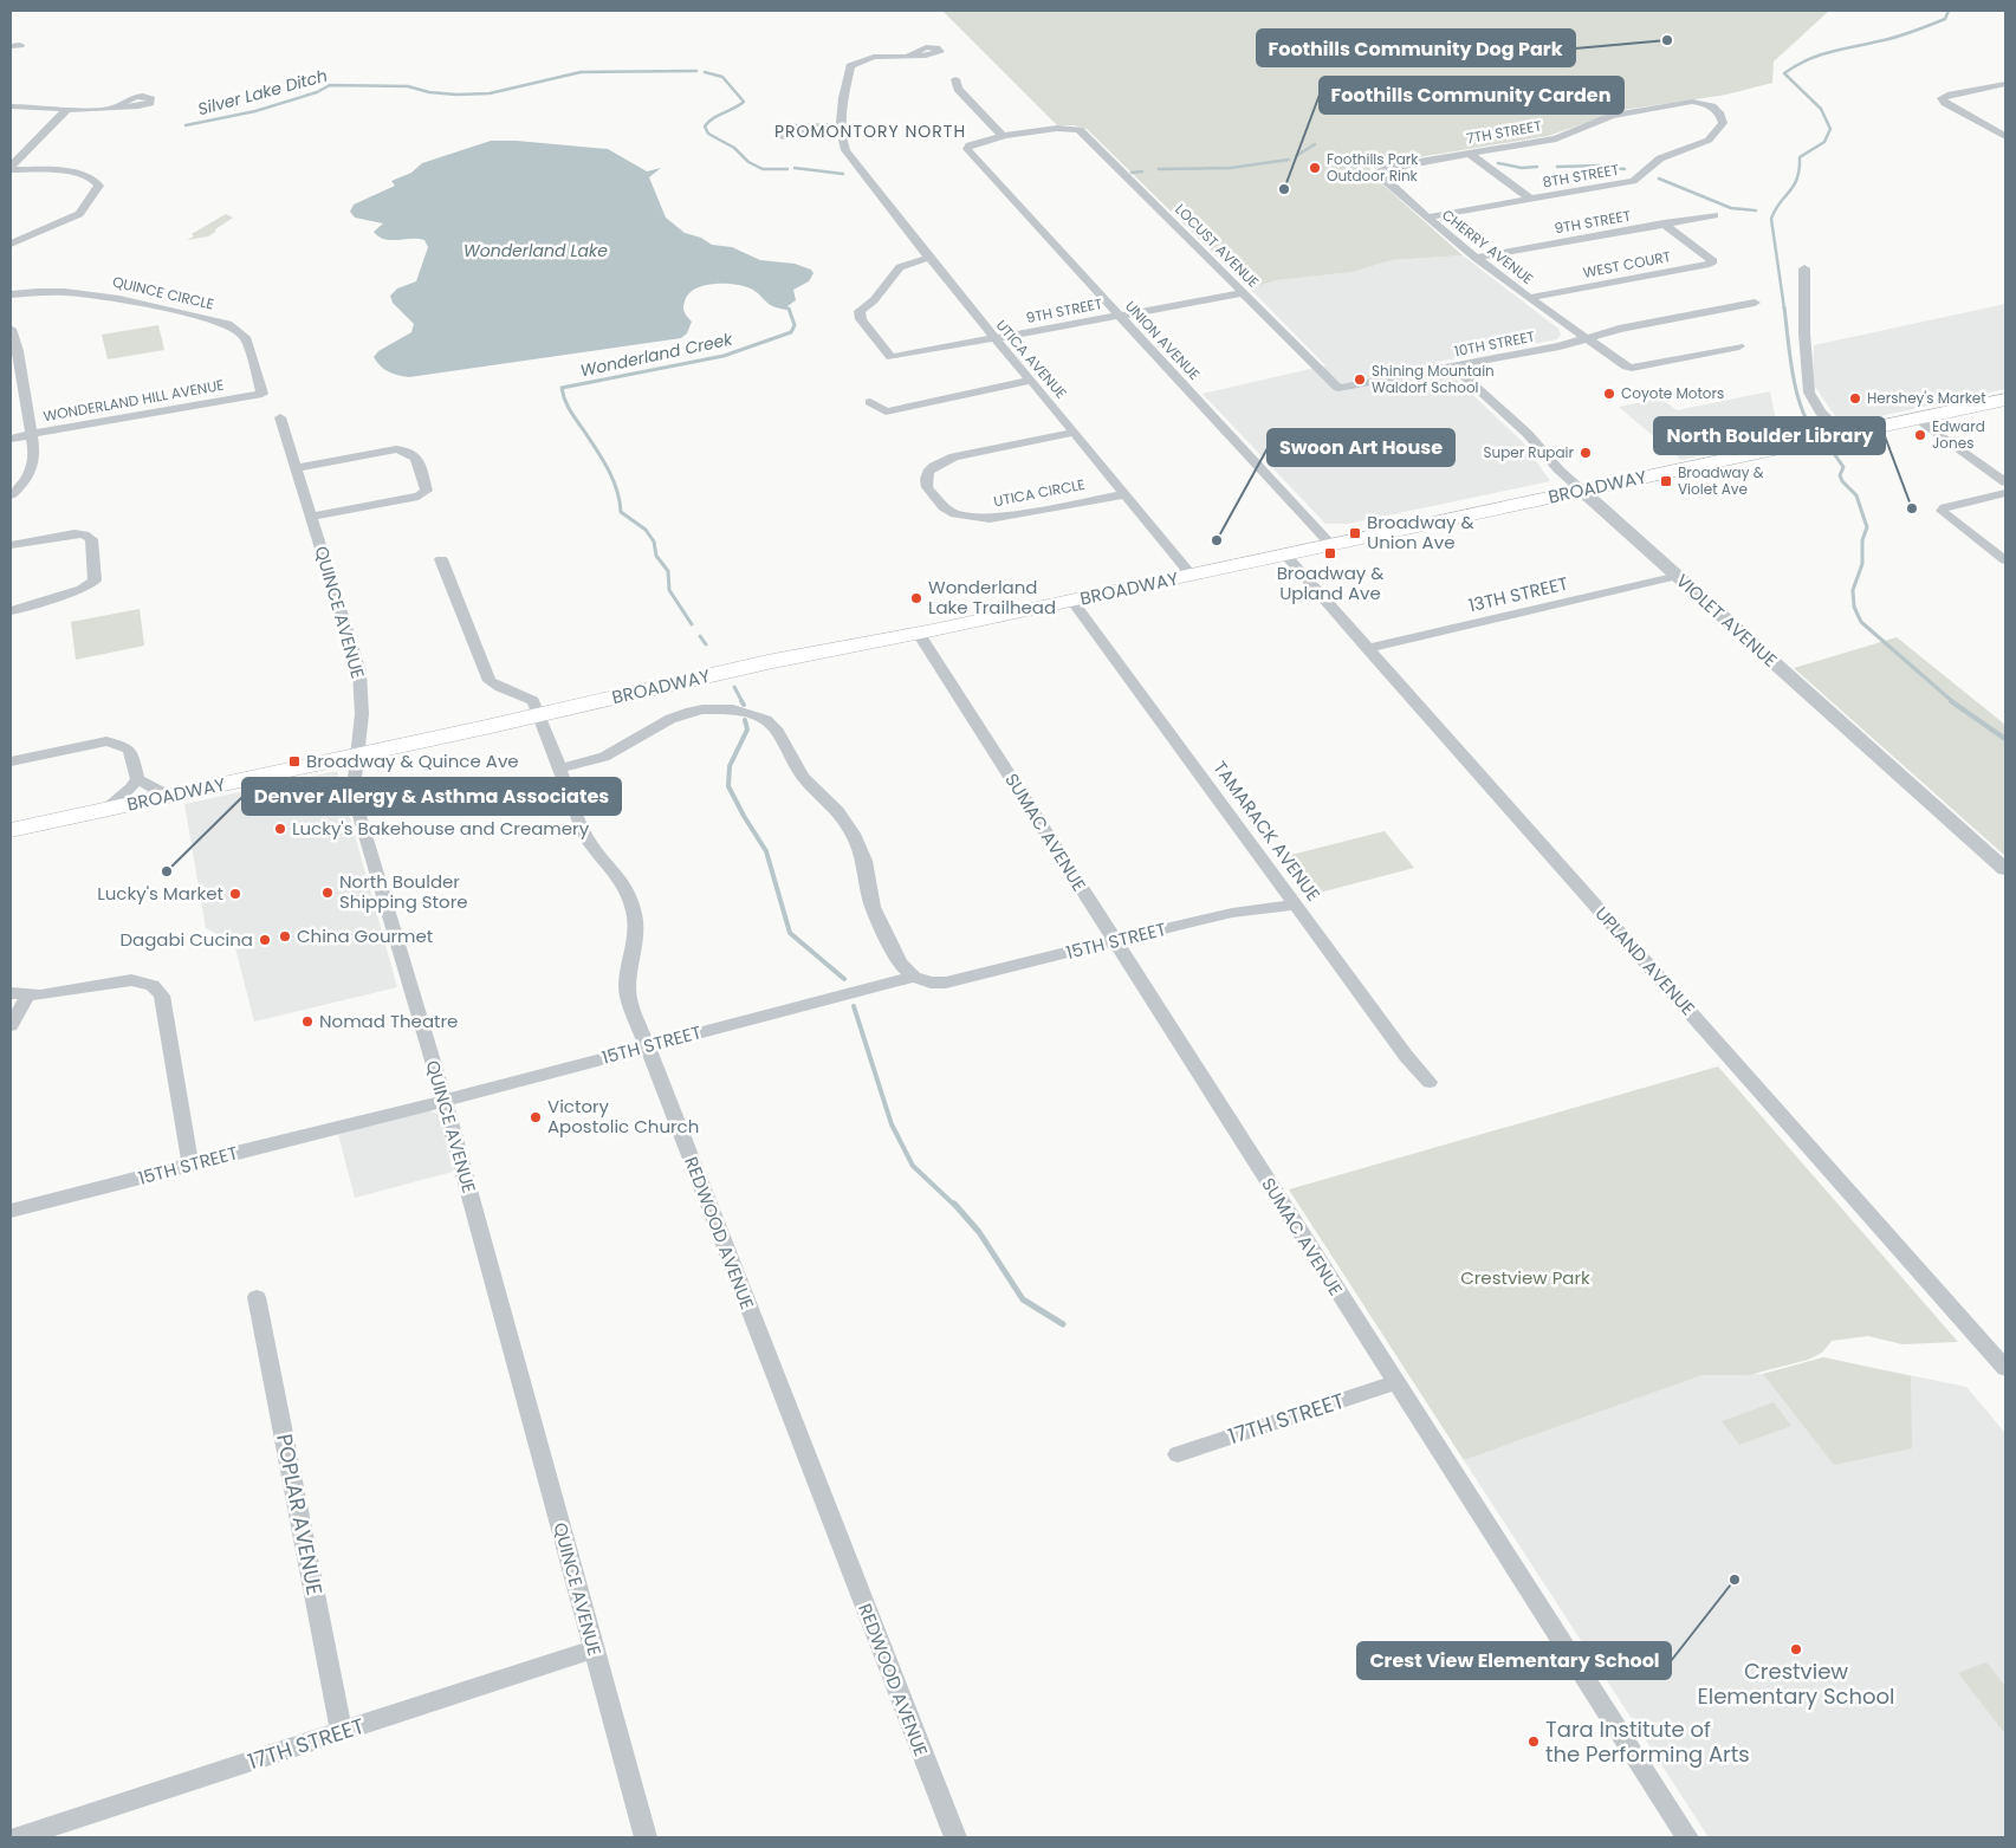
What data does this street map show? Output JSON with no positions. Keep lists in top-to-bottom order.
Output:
{
  "streets": {
    "main road": ["BROADWAY"],
    "street": [
      "7TH STREET",
      "8TH STREET",
      "9TH STREET",
      "LOCUST AVENUE",
      "CHERRY AVENUE",
      "WEST COURT",
      "QUINCE CIRCLE",
      "UNION AVENUE",
      "10TH STREET",
      "UTICA AVENUE",
      "WONDERLAND HILL AVENUE",
      "UTICA CIRCLE",
      "13TH STREET",
      "QUINCE AVENUE",
      "VIOLET AVENUE",
      "TAMARACK AVENUE",
      "SUMAC AVENUE",
      "15TH STREET",
      "UPLAND AVENUE",
      "REDWOOD AVENUE",
      "17TH STREET",
      "POPLAR AVENUE"
    ]
  },
  "crossings": [
    ["7TH STREET", "8TH STREET"],
    ["7TH STREET", "CHERRY AVENUE"],
    ["8TH STREET", "CHERRY AVENUE"],
    ["9TH STREET", "LOCUST AVENUE"],
    ["9TH STREET", "CHERRY AVENUE"],
    ["9TH STREET", "WEST COURT"],
    ["9TH STREET", "UNION AVENUE"],
    ["9TH STREET", "UTICA AVENUE"],
    ["LOCUST AVENUE", "UNION AVENUE"],
    ["LOCUST AVENUE", "10TH STREET"],
    ["CHERRY AVENUE", "WEST COURT"],
    ["CHERRY AVENUE", "10TH STREET"],
    ["QUINCE CIRCLE", "WONDERLAND HILL AVENUE"],
    ["UNION AVENUE", "BROADWAY"],
    ["10TH STREET", "VIOLET AVENUE"],
    ["UTICA AVENUE", "BROADWAY"],
    ["UTICA AVENUE", "UTICA CIRCLE"],
    ["BROADWAY", "QUINCE AVENUE"],
    ["BROADWAY", "VIOLET AVENUE"],
    ["BROADWAY", "TAMARACK AVENUE"],
    ["BROADWAY", "SUMAC AVENUE"],
    ["BROADWAY", "UPLAND AVENUE"],
    ["BROADWAY", "REDWOOD AVENUE"],
    ["13TH STREET", "VIOLET AVENUE"],
    ["13TH STREET", "UPLAND AVENUE"],
    ["QUINCE AVENUE", "15TH STREET"],
    ["QUINCE AVENUE", "17TH STREET"],
    ["TAMARACK AVENUE", "15TH STREET"],
    ["SUMAC AVENUE", "15TH STREET"],
    ["SUMAC AVENUE", "17TH STREET"],
    ["15TH STREET", "REDWOOD AVENUE"],
    ["17TH STREET", "POPLAR AVENUE"]
  ],
  "districts": ["PROMONTORY NORTH"],
  "water": ["Silver Lake Ditch", "Wonderland Lake", "Wonderland Creek"],
  "parks": ["Crestview Park"],
  "places": {
    "other": [
      "Foothills Community Dog Park",
      "Foothills Park Outdoor Rink",
      "Foothills Community Carden",
      "Shining Mountain Waldorf School",
      "Coyote Motors",
      "Hershey's Market",
      "Edward Jones",
      "Super Rupair",
      "North Boulder Library",
      "Swoon Art House",
      "Wonderland Lake Trailhead",
      "Lucky's Bakehouse and Creamery",
      "Denver Allergy & Asthma Associates",
      "North Boulder Shipping Store",
      "Lucky's Market",
      "China Gourmet",
      "Dagabi Cucina",
      "Nomad Theatre",
      "Victory Apostolic Church",
      "Crest View Elementary School",
      "Crestview Elementary School",
      "Tara Institute of the Performing Arts"
    ],
    "transit": [
      "Broadway & Violet Ave",
      "Broadway & Union Ave",
      "Broadway & Upland Ave",
      "Broadway & Quince Ave"
    ]
  }
}
